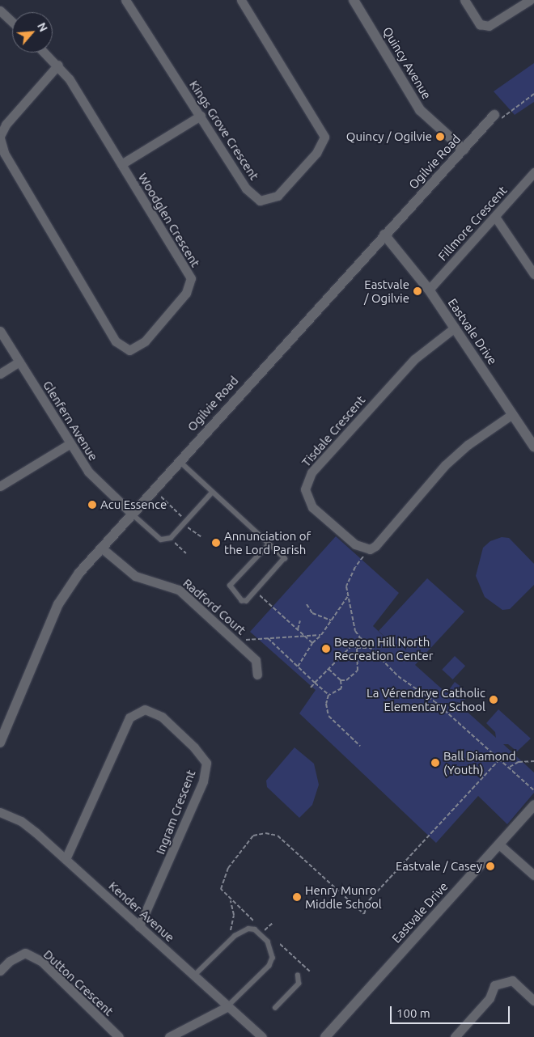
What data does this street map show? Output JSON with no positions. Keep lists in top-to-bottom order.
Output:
{
  "streets": {
    "street": [
      "Quincy Avenue",
      "Kings Grove Crescent",
      "Ogilvie Road",
      "Woodglen Crescent",
      "Fillmore Crescent",
      "Eastvale Drive",
      "Glenfern Avenue",
      "Tisdale Crescent",
      "Radford Court",
      "Ingram Crescent",
      "Kender Avenue",
      "Dutton Crescent"
    ]
  },
  "crossings": [
    ["Quincy Avenue", "Ogilvie Road"],
    ["Ogilvie Road", "Eastvale Drive"],
    ["Ogilvie Road", "Glenfern Avenue"],
    ["Ogilvie Road", "Radford Court"],
    ["Fillmore Crescent", "Eastvale Drive"],
    ["Eastvale Drive", "Tisdale Crescent"],
    ["Ingram Crescent", "Kender Avenue"]
  ],
  "places": [
    "Quincy / Ogilvie",
    "Eastvale / Ogilvie",
    "Acu Essence",
    "Annunciation of the Lord Parish",
    "Beacon Hill North Recreation Center",
    "La Vérendrye Catholic Elementary School",
    "Ball Diamond (Youth)",
    "Eastvale / Casey",
    "Henry Munro Middle School"
  ],
  "scale_bar": "100 m",
  "north": "top right"
}
